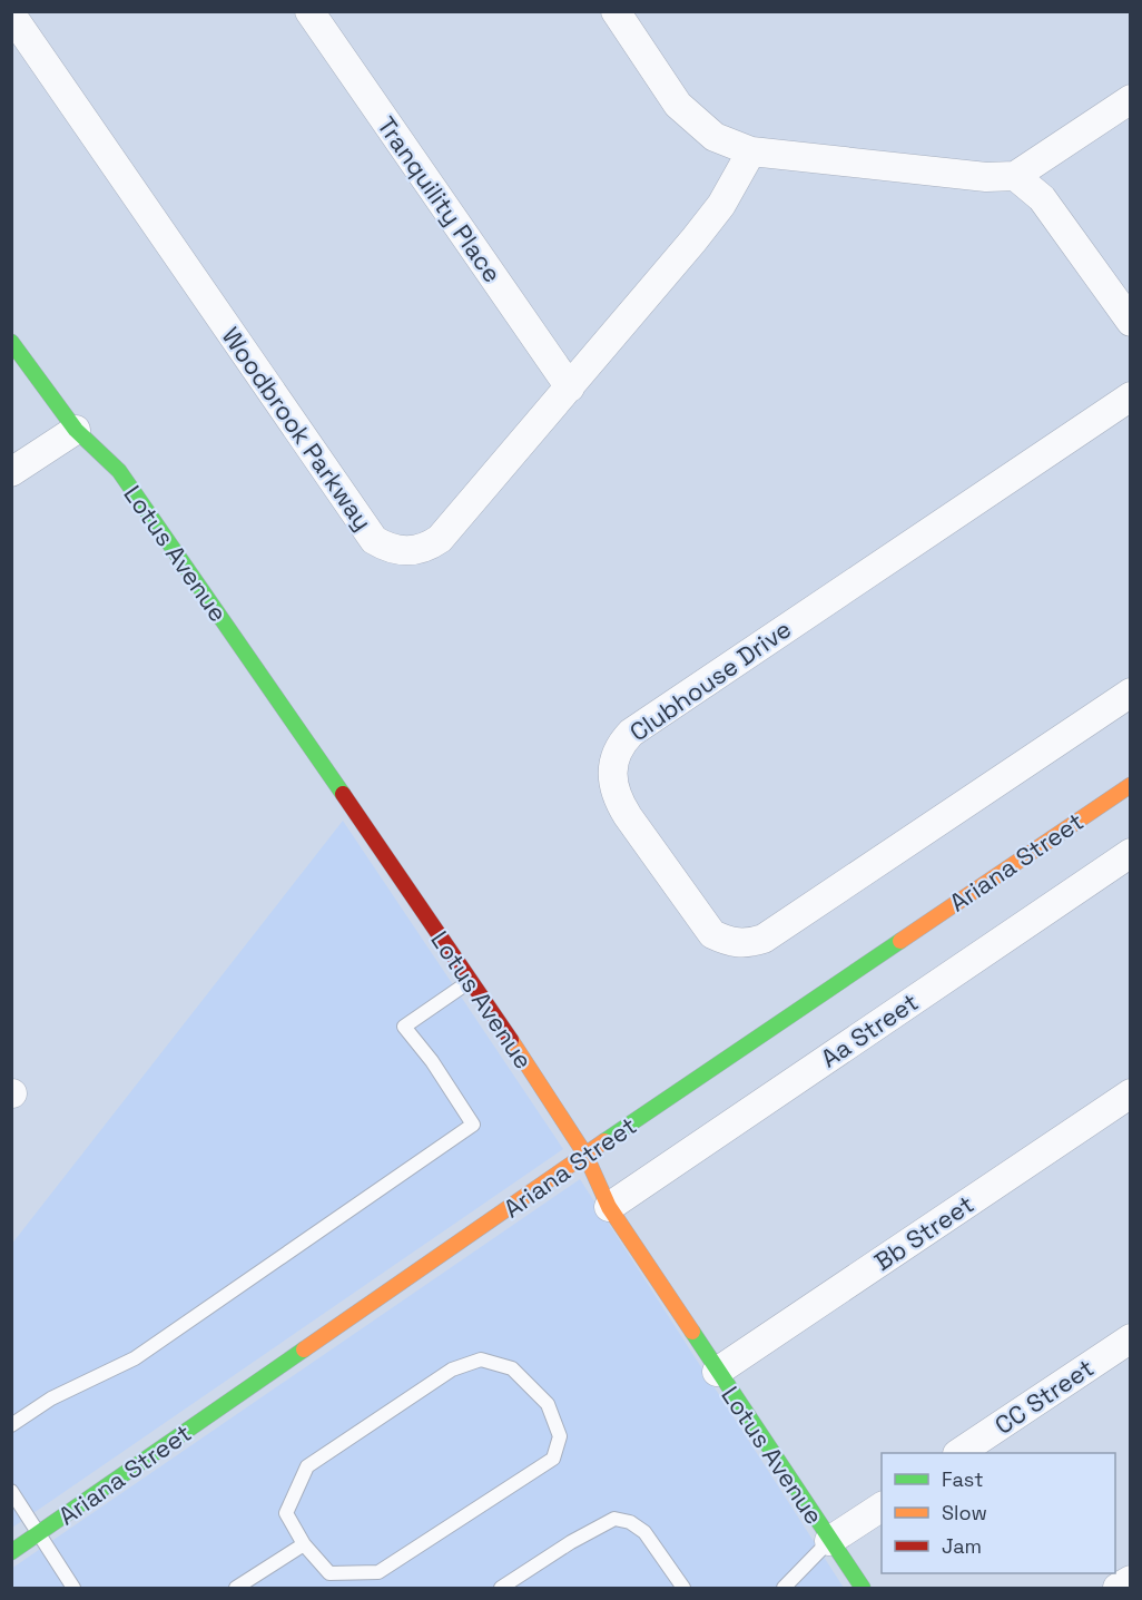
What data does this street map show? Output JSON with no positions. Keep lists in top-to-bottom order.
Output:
{
  "streets": {
    "street": [
      "Tranquility Place",
      "Woodbrook Parkway",
      "Lotus Avenue",
      "Clubhouse Drive",
      "Ariana Street",
      "Aa Street",
      "Bb Street",
      "CC Street"
    ]
  },
  "crossings": [
    ["Tranquility Place", "Woodbrook Parkway"],
    ["Lotus Avenue", "Ariana Street"],
    ["Lotus Avenue", "Aa Street"],
    ["Lotus Avenue", "Bb Street"]
  ],
  "legend": ["Fast", "Slow", "Jam"]
}
